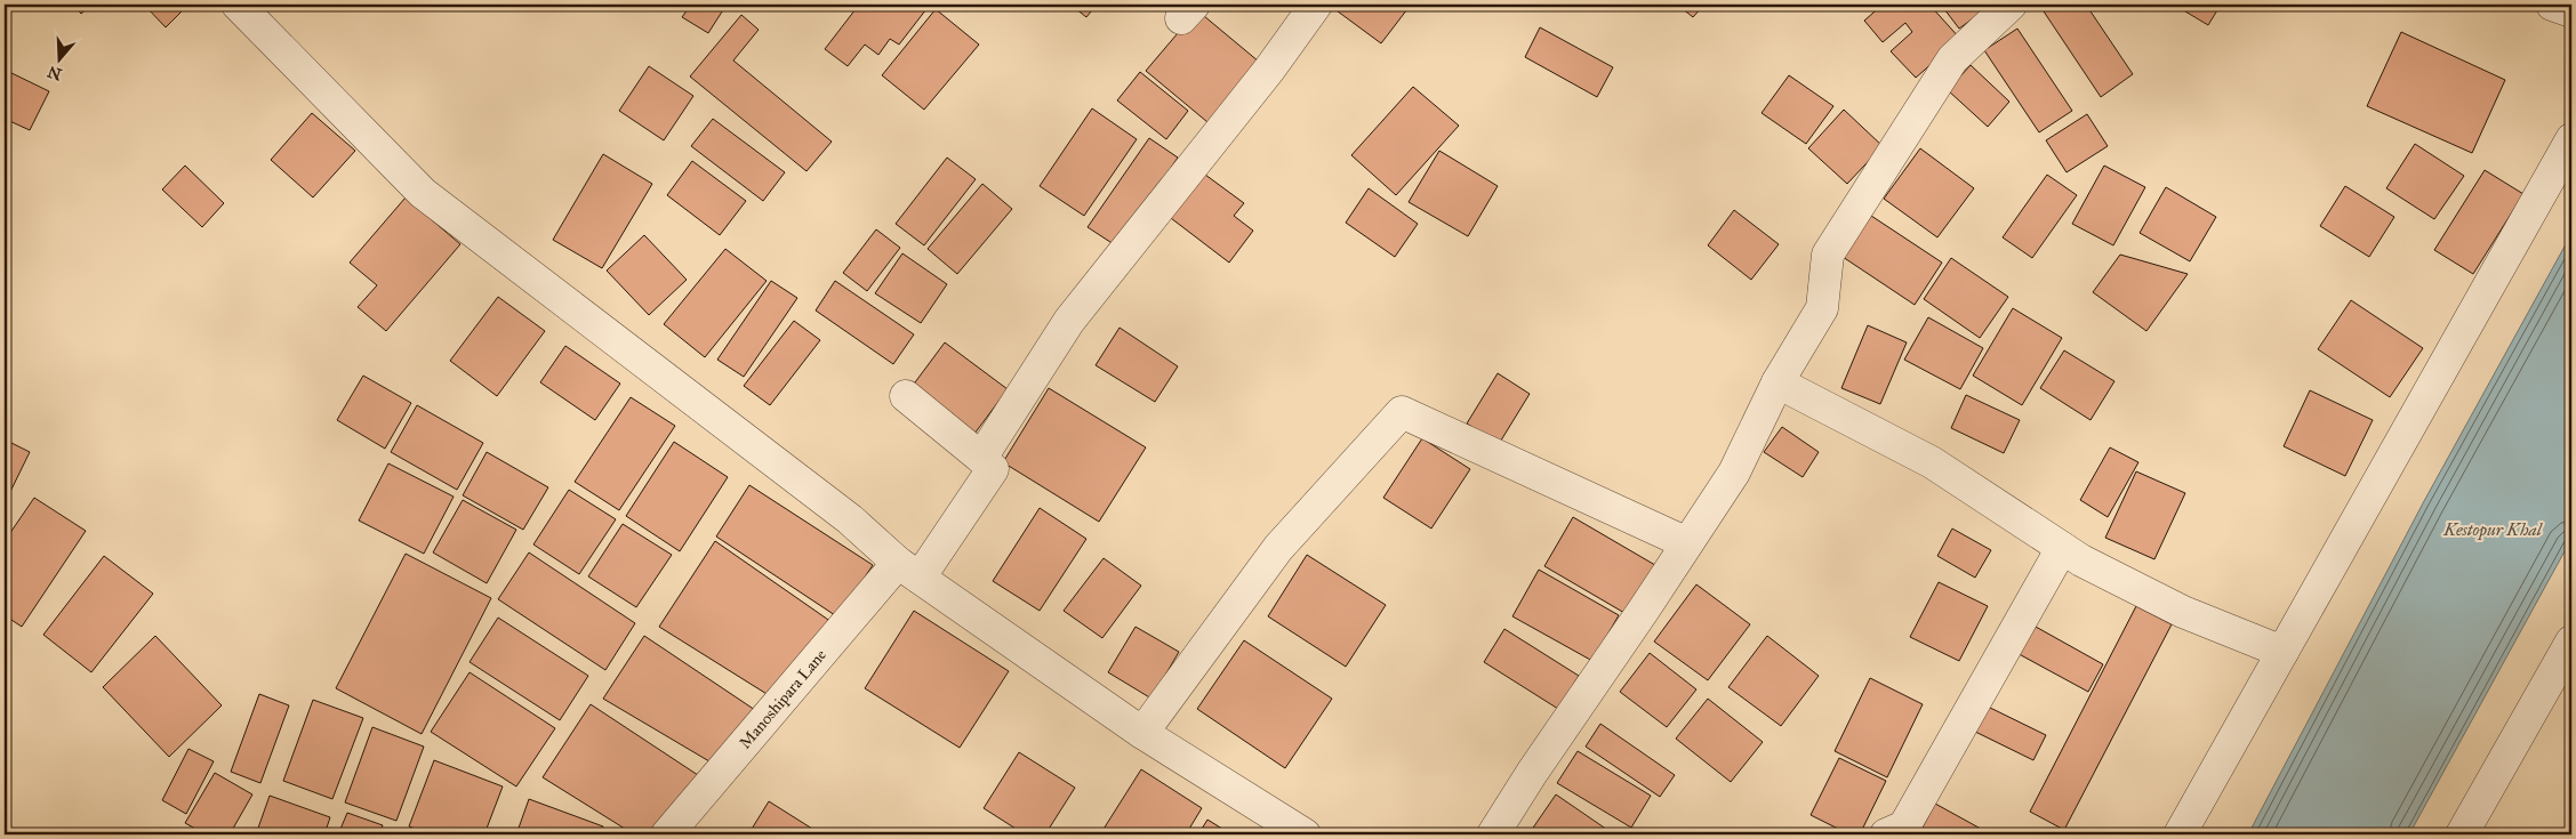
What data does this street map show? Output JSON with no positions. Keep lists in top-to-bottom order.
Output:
{
  "streets": {
    "street": ["Manoshipara Lane"]
  },
  "water": ["Kestopur Khal"],
  "north": "bottom"
}
